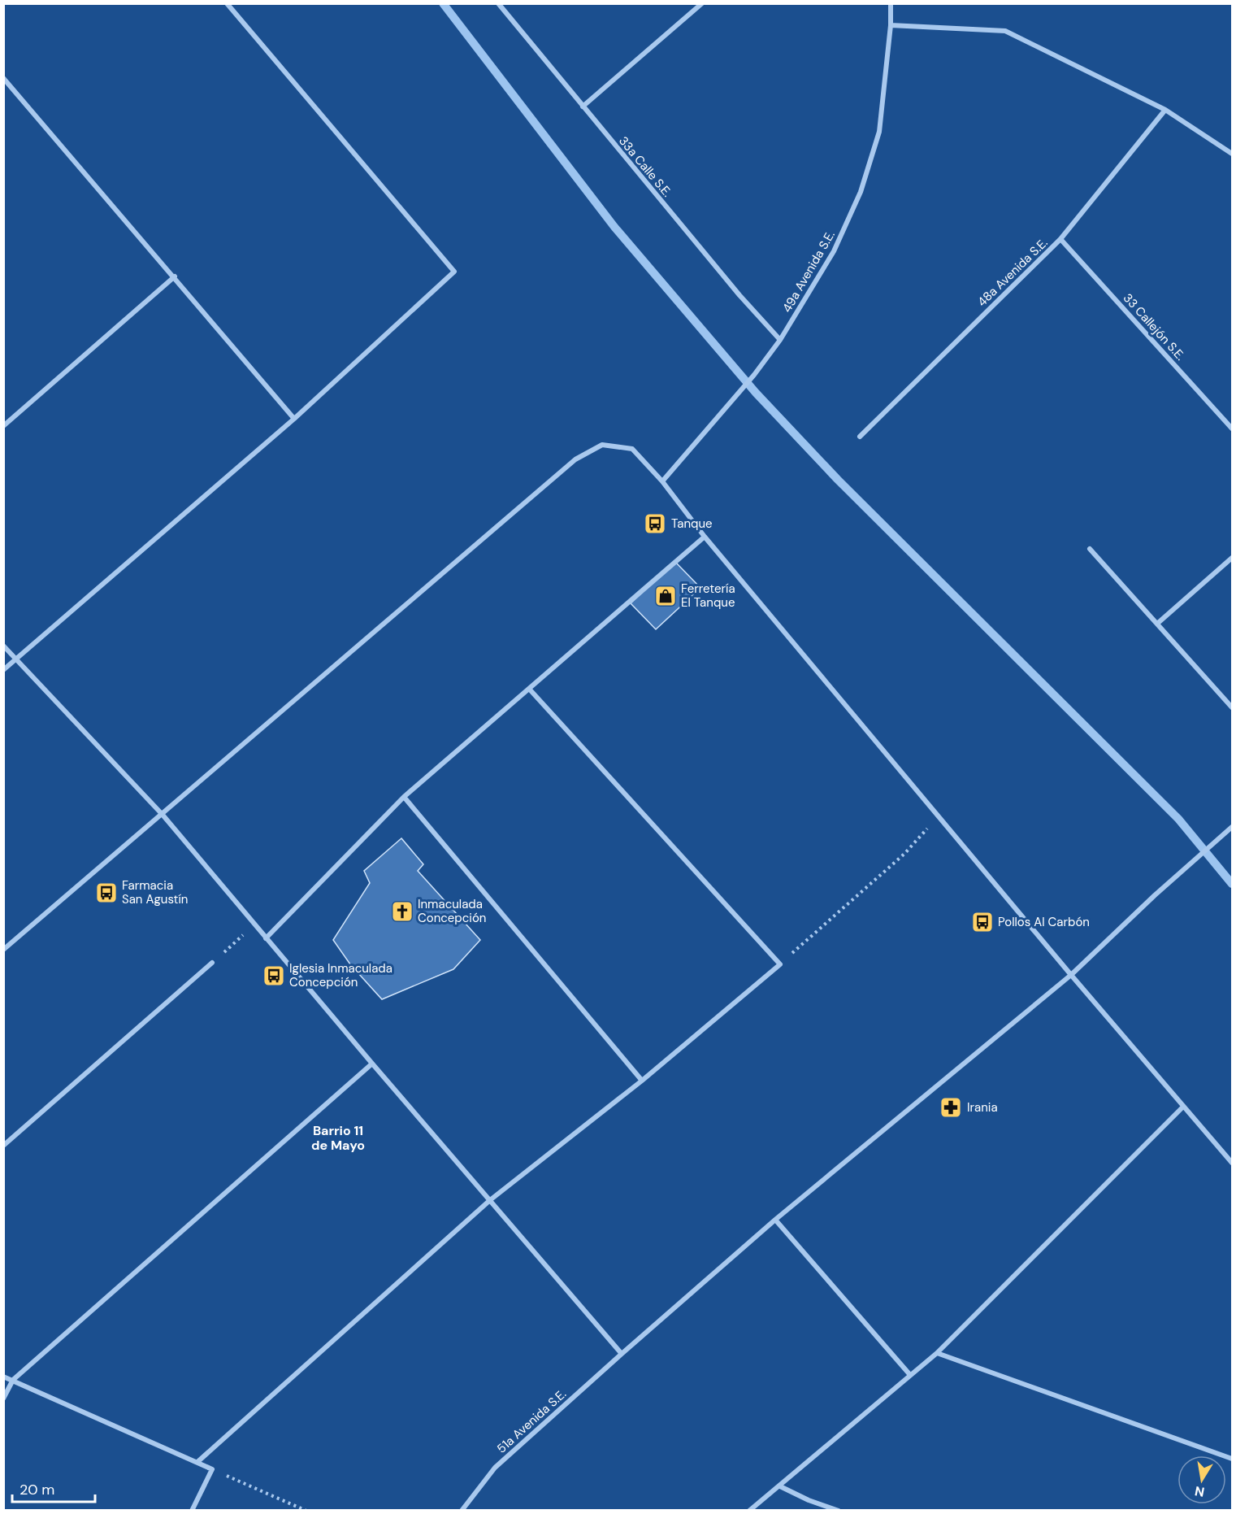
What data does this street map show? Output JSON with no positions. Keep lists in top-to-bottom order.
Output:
{
  "streets": {
    "street": [
      "33a Calle S.E.",
      "49a Avenida S.E.",
      "48a Avenida S.E.",
      "33 Callejón S.E.",
      "51a Avenida S.E."
    ]
  },
  "crossings": [
    ["33a Calle S.E.", "49a Avenida S.E."],
    ["48a Avenida S.E.", "33 Callejón S.E."]
  ],
  "districts": ["Barrio 11 de Mayo"],
  "places": {
    "bus stop": [
      "Tanque",
      "Farmacia San Agustín",
      "Pollos Al Carbón",
      "Iglesia Inmaculada Concepción"
    ],
    "shop": ["Ferretería El Tanque"],
    "church": ["Inmaculada Concepción"],
    "pharmacy": ["Irania"]
  },
  "scale_bar": "20 m",
  "north": "bottom"
}
